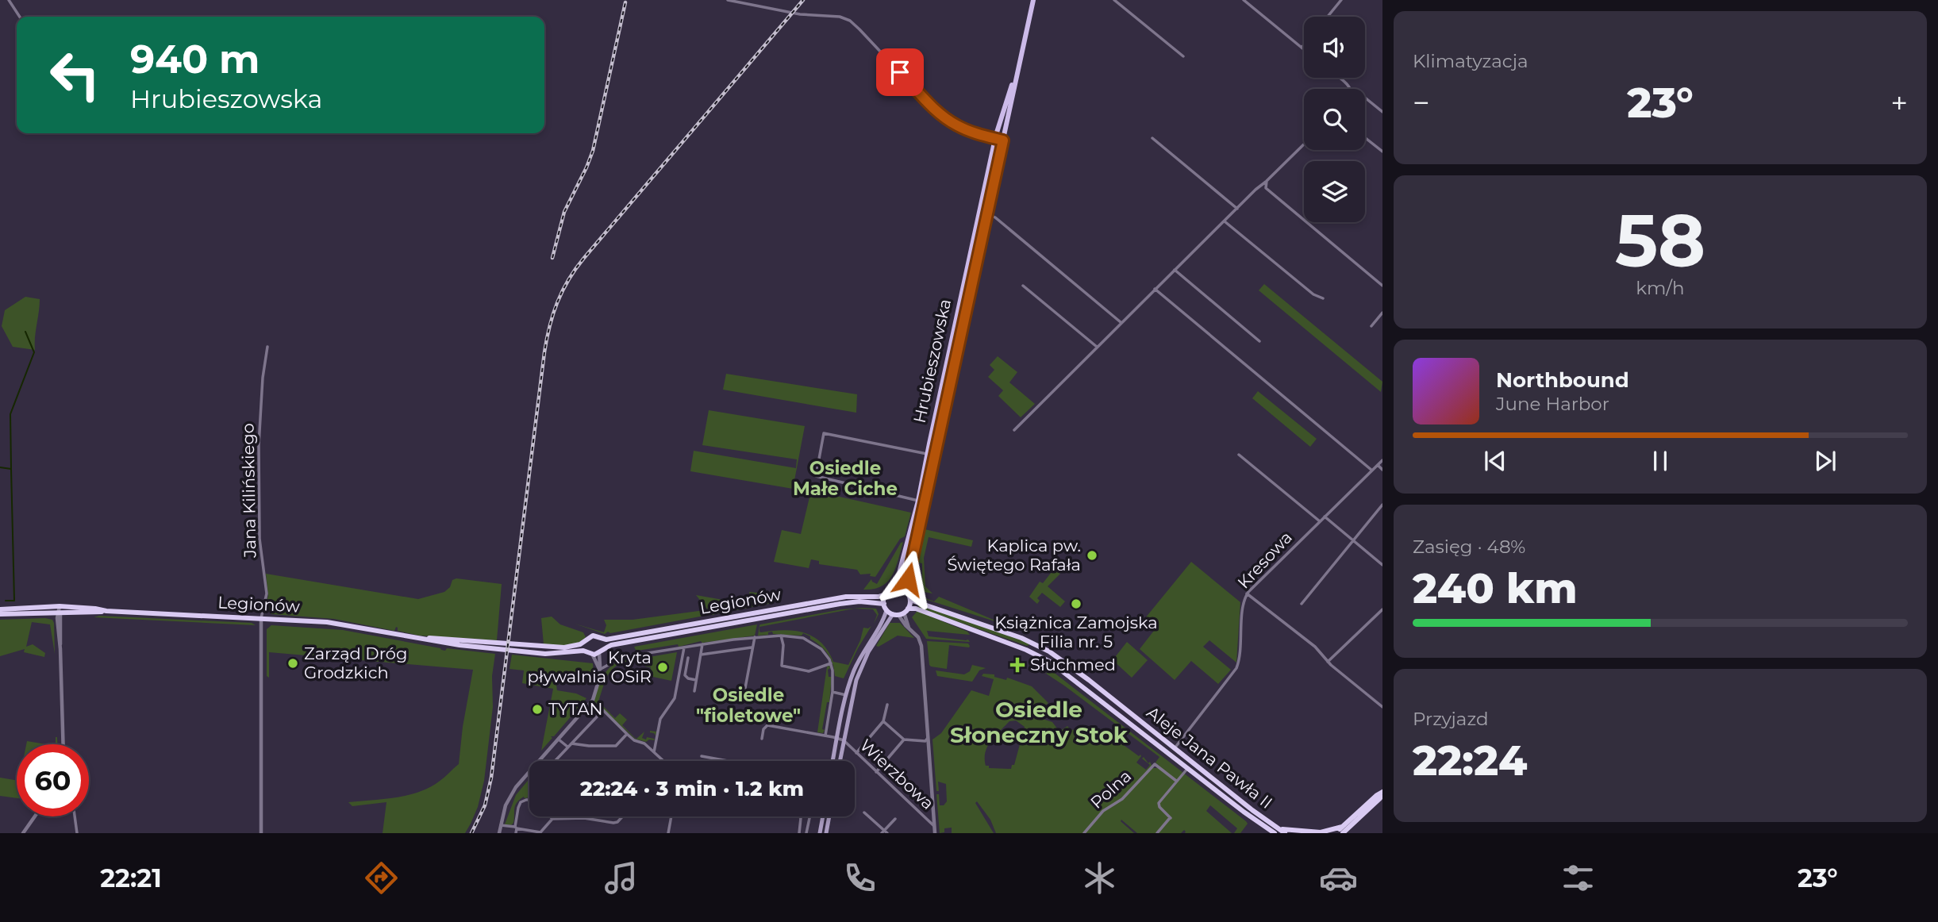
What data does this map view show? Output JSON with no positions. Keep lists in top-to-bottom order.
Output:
{
  "streets": {
    "highway": ["Legionów", "Aleje Jana Pawła II"],
    "main road": ["Hrubieszowska"],
    "street": [
      "Jana Kilińskiego",
      "Kresowa",
      "Wierzbowa",
      "Polna"
    ]
  },
  "crossings": [
    ["Hrubieszowska", "Legionów"],
    ["Hrubieszowska", "Aleje Jana Pawła II"],
    ["Jana Kilińskiego", "Legionów"],
    ["Kresowa", "Aleje Jana Pawła II"],
    ["Legionów", "Aleje Jana Pawła II"]
  ],
  "districts": ["Osiedle Małe Ciche", "Osiedle \"fioletowe\"", "Osiedle Słoneczny Stok"],
  "places": {
    "other": [
      "Kaplica pw. Świętego Rafała",
      "Książnica Zamojska Filia nr. 5",
      "Zarząd Dróg Grodzkich",
      "Kryta pływalnia OSiR",
      "TYTAN"
    ],
    "health": ["Słuchmed"]
  },
  "page": {
    "tile": [
      "Klimatyzacja",
      ["58", "km/h"],
      ["Zasięg · 48%", "240 km"],
      ["Przyjazd", "22:24"]
    ],
    "turn": ["940 m", "Hrubieszowska"],
    "heat": ["−", "23°", "+"],
    "song": ["Northbound", "June Harbor"],
    "limit": "60",
    "trip": "22:24 · 3 min · 1.2 km",
    "tabs": ["22:21", "23°"]
  }
}
